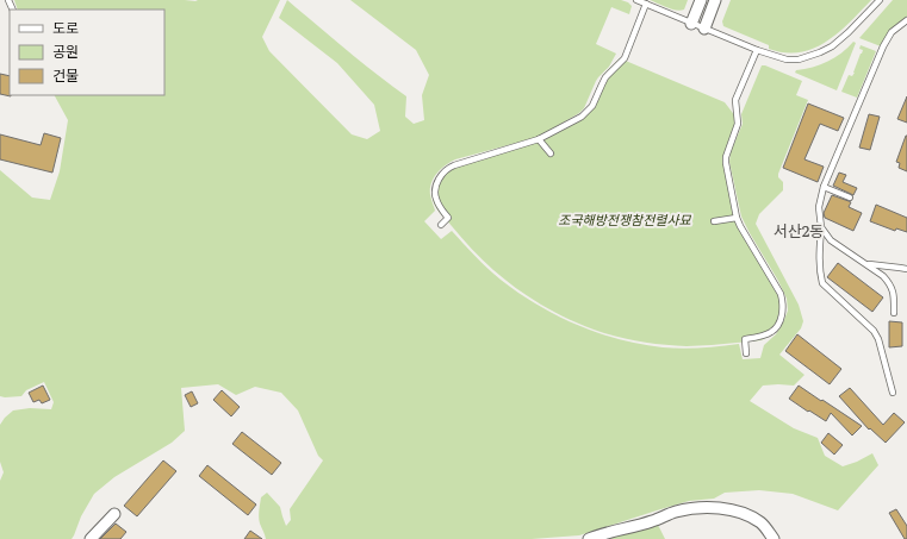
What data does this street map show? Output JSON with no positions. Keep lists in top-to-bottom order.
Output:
{
  "districts": ["서산2동"],
  "parks": ["조국해방전쟁참전렬사묘"],
  "legend": ["도로", "공원", "건물"]
}
